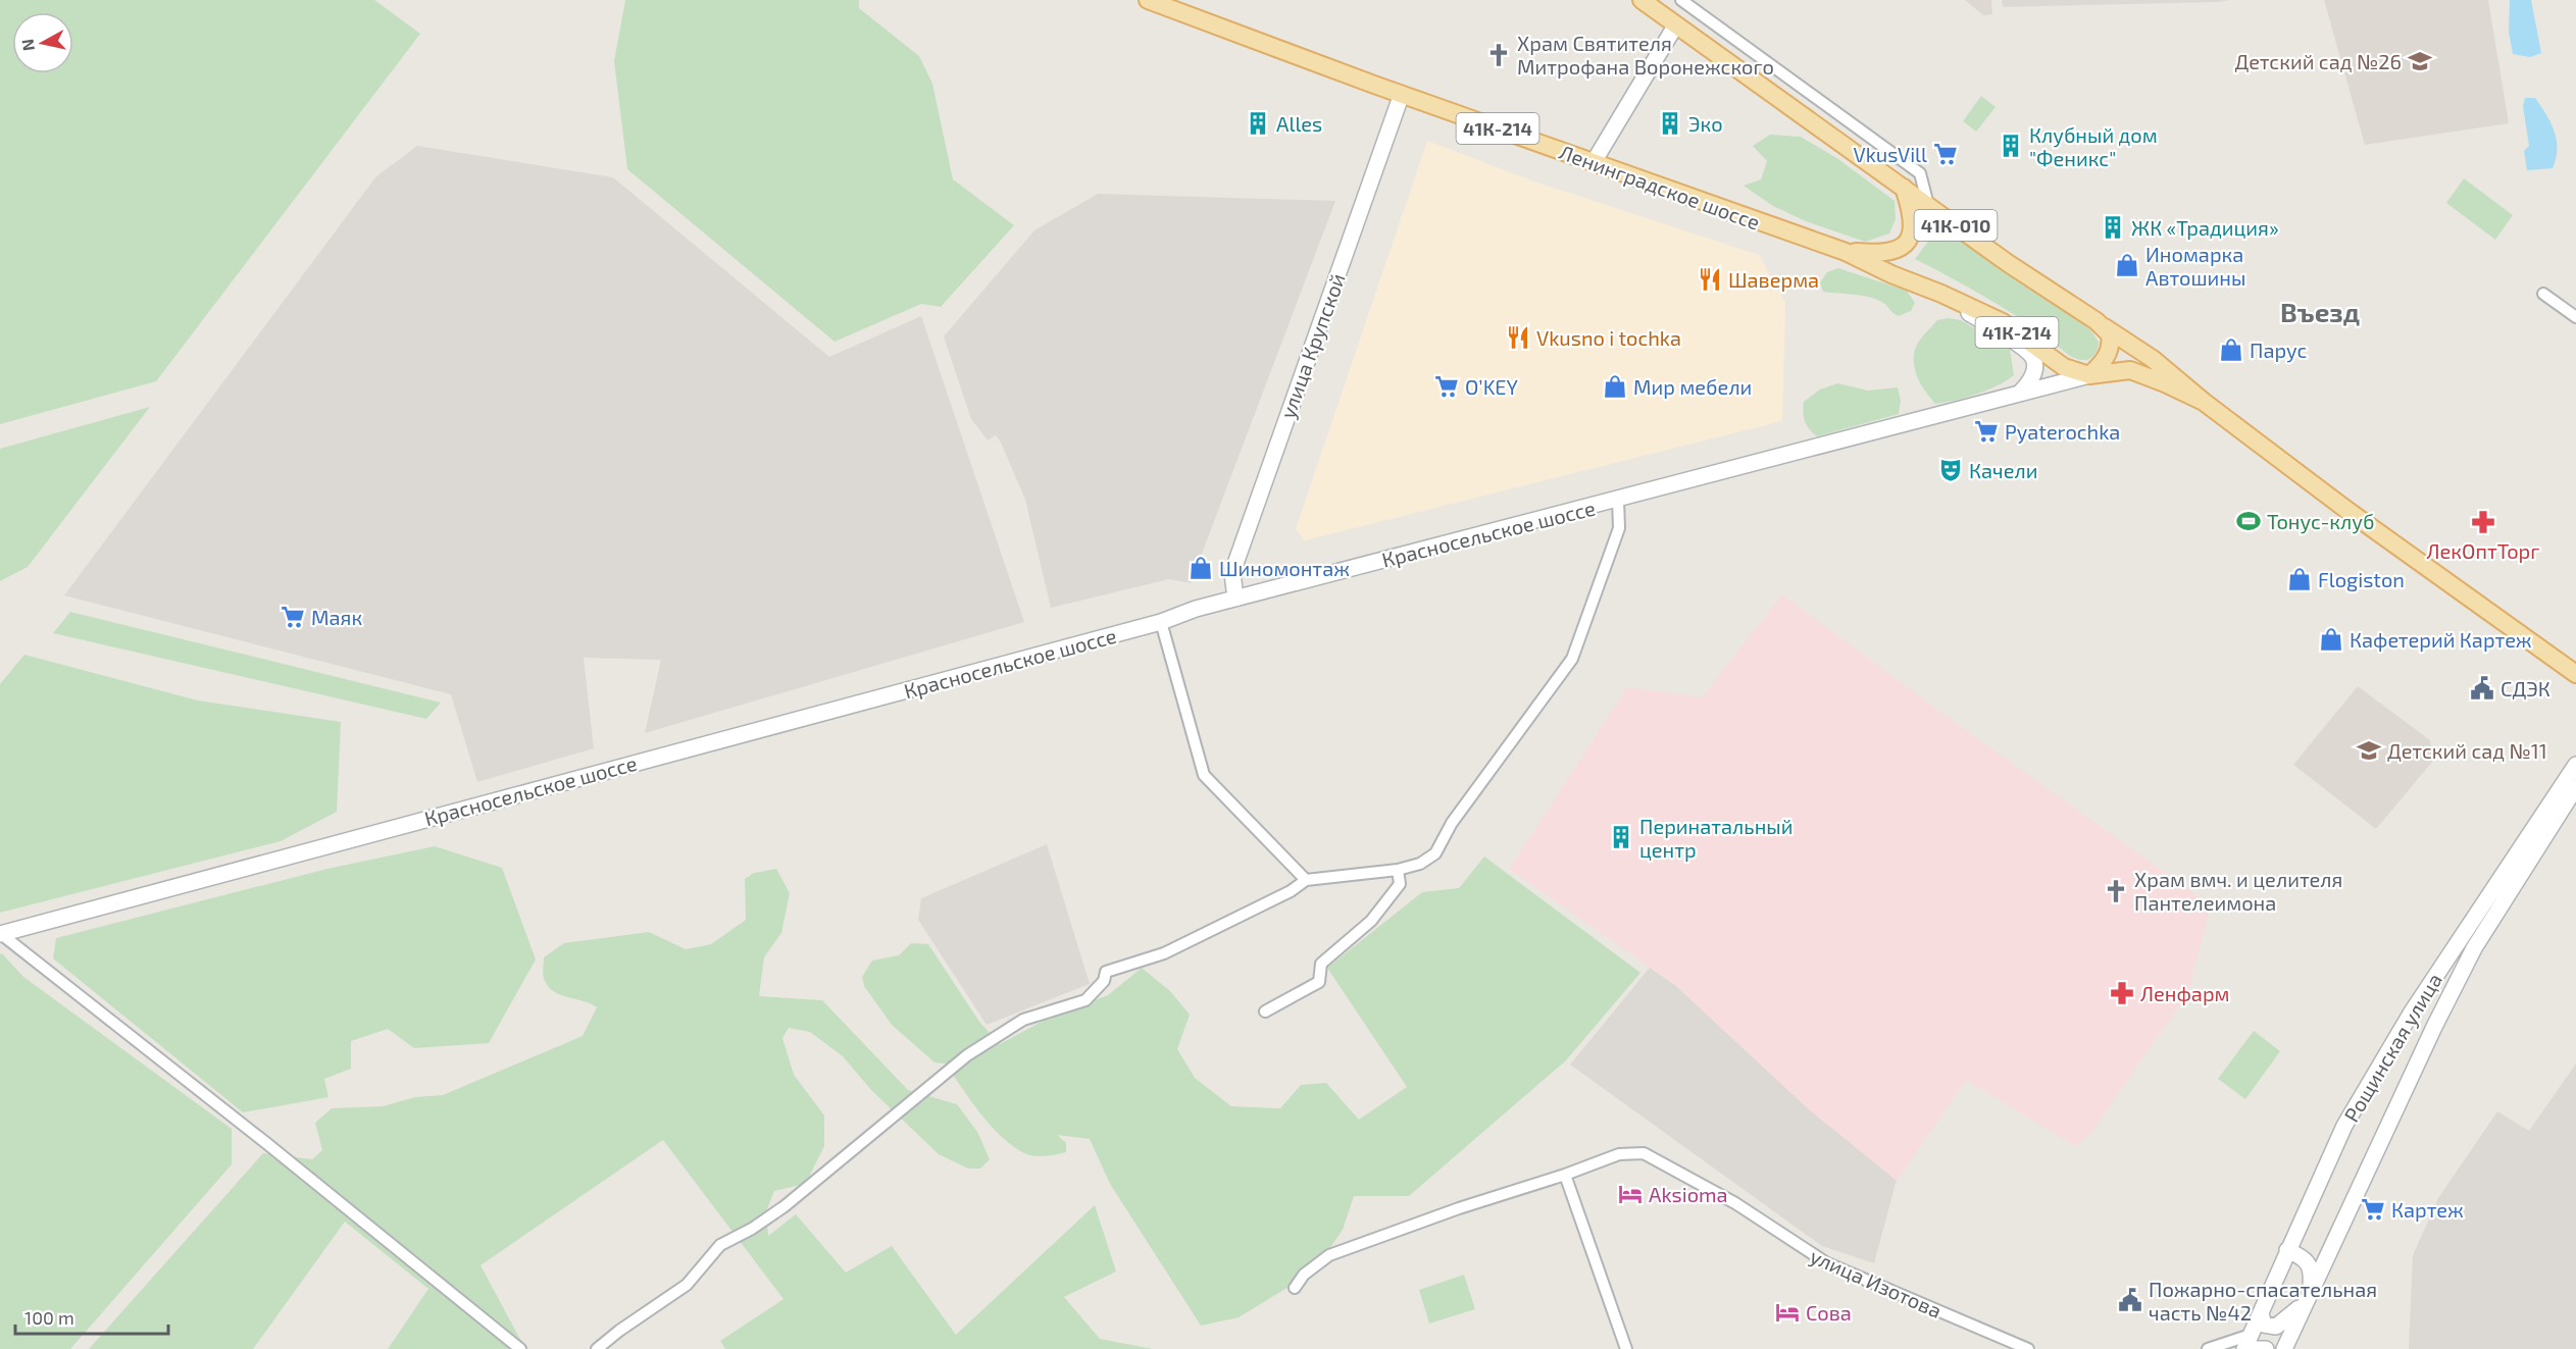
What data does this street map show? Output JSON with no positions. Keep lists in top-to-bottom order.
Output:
{
  "streets": {
    "main road": [
      "41К-214",
      "Ленинградское шоссе",
      "41К-010",
      "улица Крупской",
      "Красносельское шоссе",
      "Рощинская улица"
    ],
    "street": ["улица Изотова"]
  },
  "crossings": [
    ["Ленинградское шоссе", "улица Крупской"],
    ["Ленинградское шоссе", "Красносельское шоссе"],
    ["улица Крупской", "Красносельское шоссе"]
  ],
  "districts": ["Въезд"],
  "places": {
    "church": ["Храм Святителя Митрофана Воронежского", "Храм вмч. и целителя Пантелеимона"],
    "school or university": ["Детский сад №26", "Детский сад №11"],
    "building": [
      "Alles",
      "Эко",
      "Клубный дом \"Феникс\"",
      "ЖК «Традиция»",
      "Перинатальный центр"
    ],
    "supermarket": [
      "VkusVill",
      "O’KEY",
      "Pyaterochka",
      "Маяк",
      "Картеж"
    ],
    "shop": [
      "Иномарка Автошины",
      "Парус",
      "Мир мебели",
      "Шиномонтаж",
      "Flogiston",
      "Кафетерий Картеж"
    ],
    "restaurant": ["Шаверма", "Vkusno i tochka"],
    "theatre": ["Качели"],
    "sports": ["Тонус-клуб"],
    "pharmacy": ["ЛекОптТорг", "Ленфарм"],
    "public building": ["СДЭК", "Пожарно-спасательная часть №42"],
    "hotel": ["Aksioma", "Сова"]
  },
  "scale_bar": "100 m",
  "north": "left"
}
